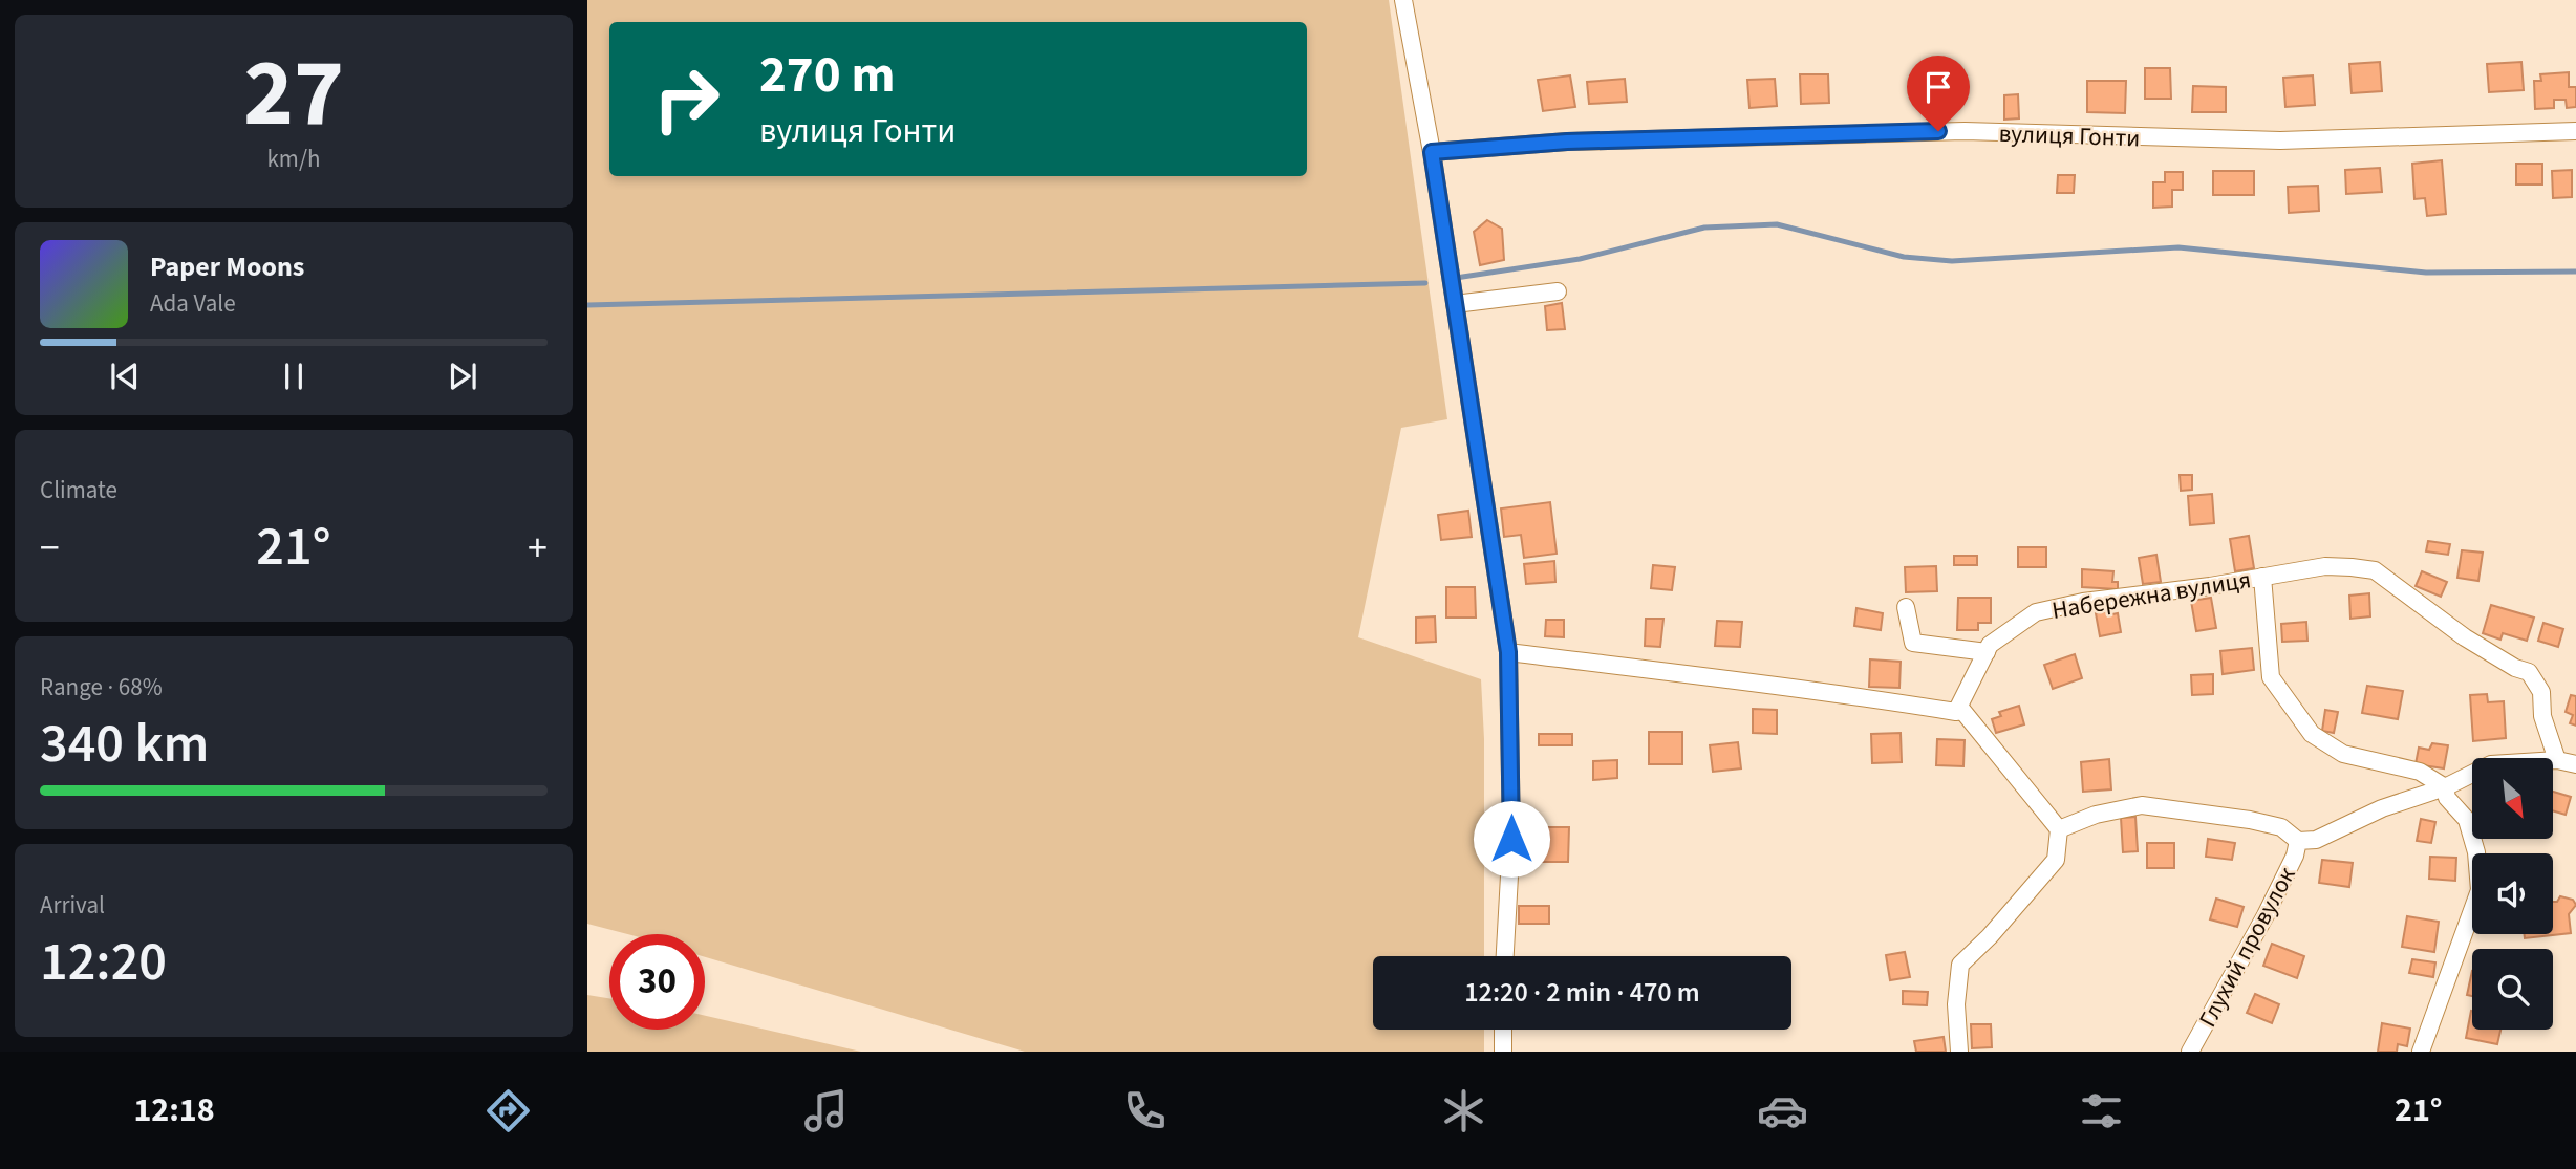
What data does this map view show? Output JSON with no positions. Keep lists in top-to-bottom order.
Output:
{
  "streets": {
    "street": ["вулиця Гонти", "Набережна вулиця", "Глухий провулок"]
  },
  "crossings": [
    ["Набережна вулиця", "Глухий провулок"]
  ],
  "north": "bottom right",
  "page": {
    "tile": [
      ["27", "km/h"],
      "Climate",
      ["Range · 68%", "340 km"],
      ["Arrival", "12:20"]
    ],
    "turn": ["270 m", "вулиця Гонти"],
    "song": ["Paper Moons", "Ada Vale"],
    "heat": ["−", "21°", "+"],
    "limit": "30",
    "trip": "12:20 · 2 min · 470 m",
    "tabs": ["12:18", "21°"]
  }
}
